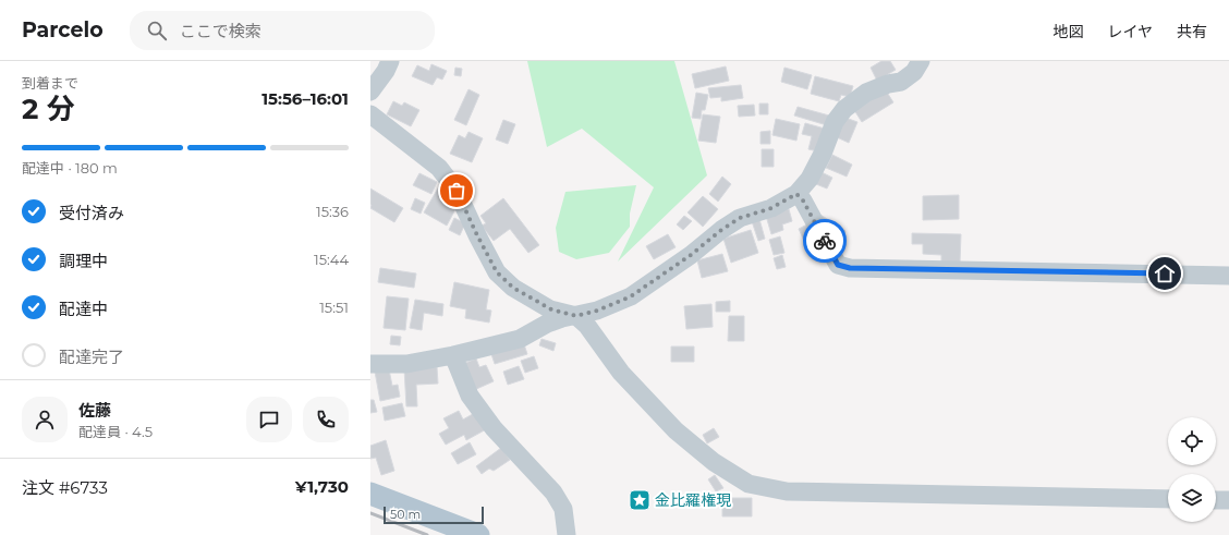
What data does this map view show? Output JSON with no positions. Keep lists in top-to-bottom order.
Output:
{
  "places": {
    "place": ["金比羅権現"]
  },
  "scale_bar": "50 m",
  "page": {
    "header": "Parcelo",
    "search": "ここで検索",
    "nav": ["地図", "レイヤ", "共有"],
    "heading": ["2 分", "到着まで", "15:56–16:01"],
    "panel": [
      "佐藤",
      "配達員 · 4.5",
      "注文 #6733",
      "¥1,730"
    ],
    "bar": "配達中 · 180 m",
    "list": [
      ["受付済み", "15:36"],
      ["調理中", "15:44"],
      ["配達中", "15:51"],
      "配達完了"
    ],
    "scale": "50 m"
  }
}
